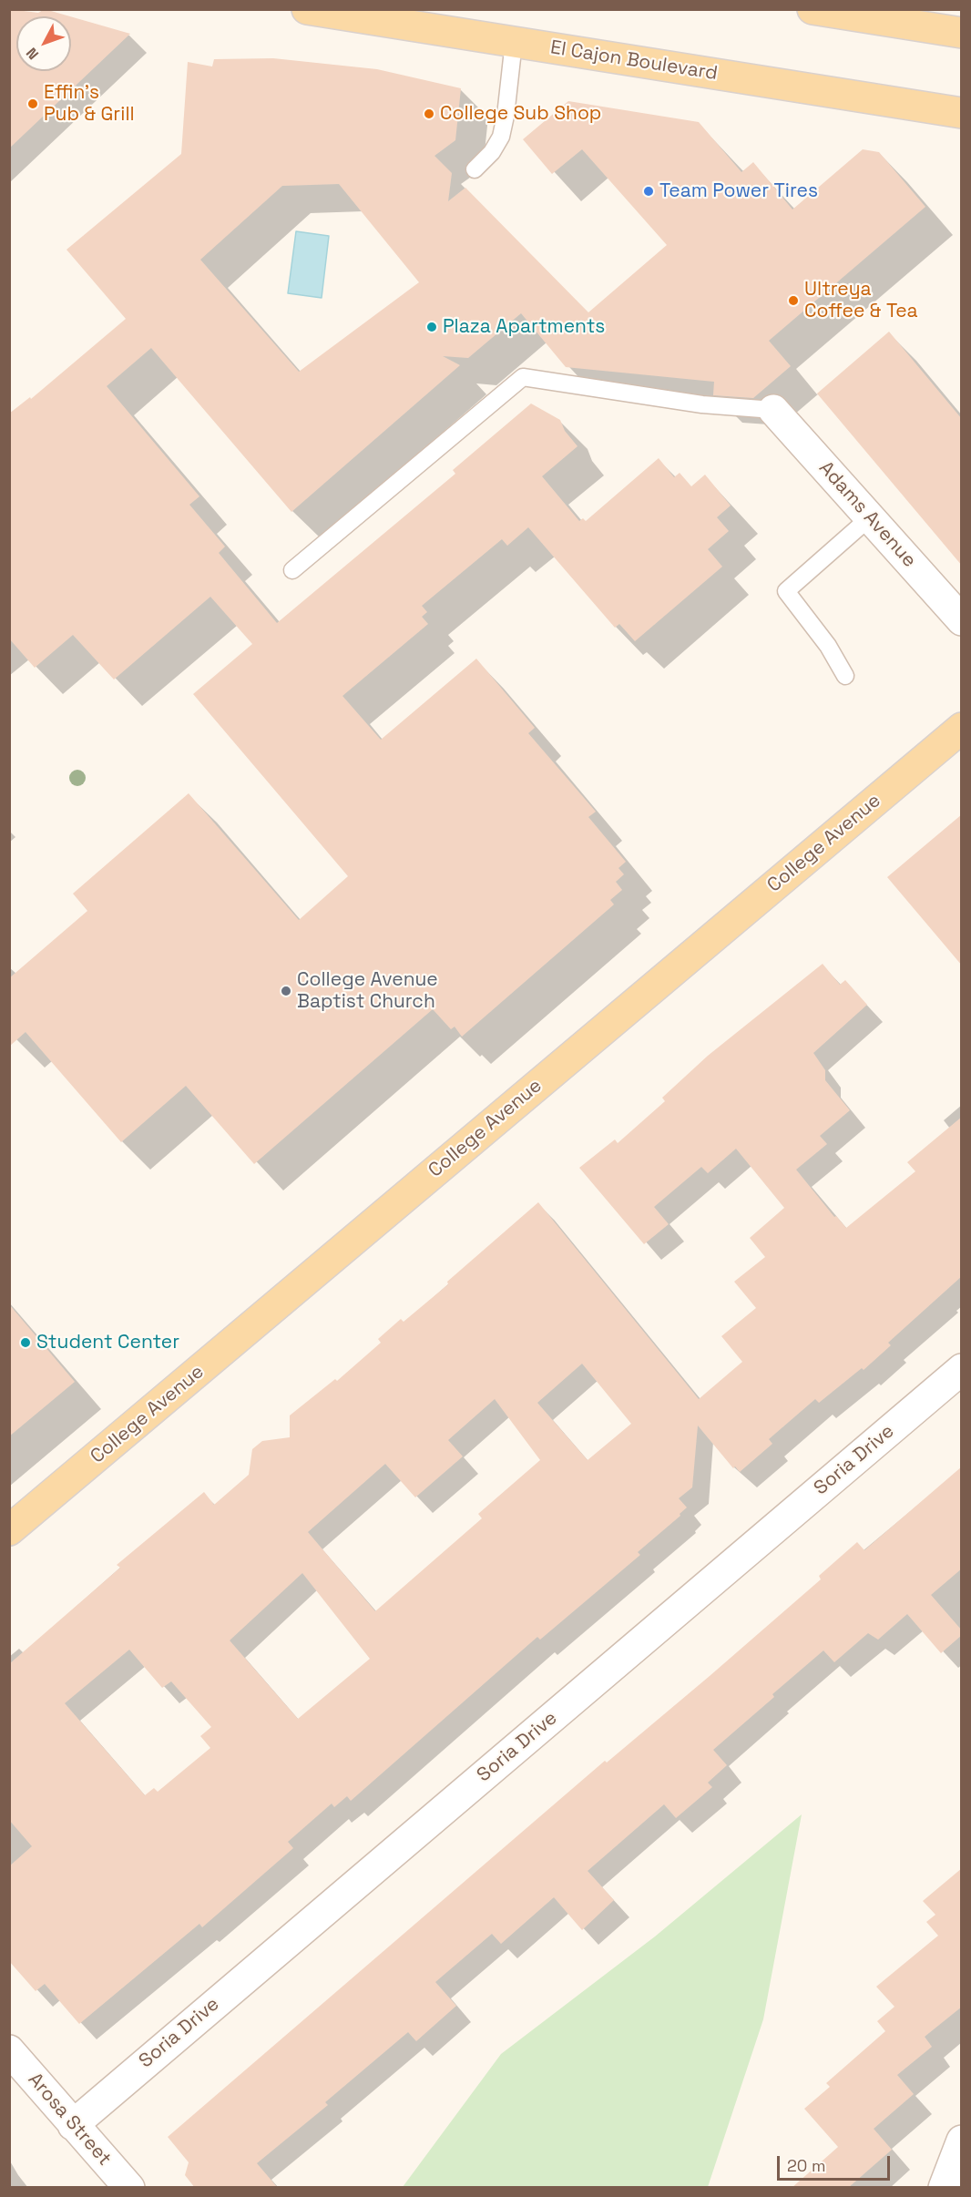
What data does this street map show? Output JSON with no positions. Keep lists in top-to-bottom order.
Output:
{
  "streets": {
    "main road": ["El Cajon Boulevard", "College Avenue"],
    "street": ["Adams Avenue", "Soria Drive", "Arosa Street"]
  },
  "crossings": [
    ["Soria Drive", "Arosa Street"]
  ],
  "places": [
    "Effin's Pub & Grill",
    "College Sub Shop",
    "Team Power Tires",
    "Ultreya Coffee & Tea",
    "Plaza Apartments",
    "College Avenue Baptist Church",
    "Student Center"
  ],
  "scale_bar": "20 m",
  "north": "bottom left"
}
